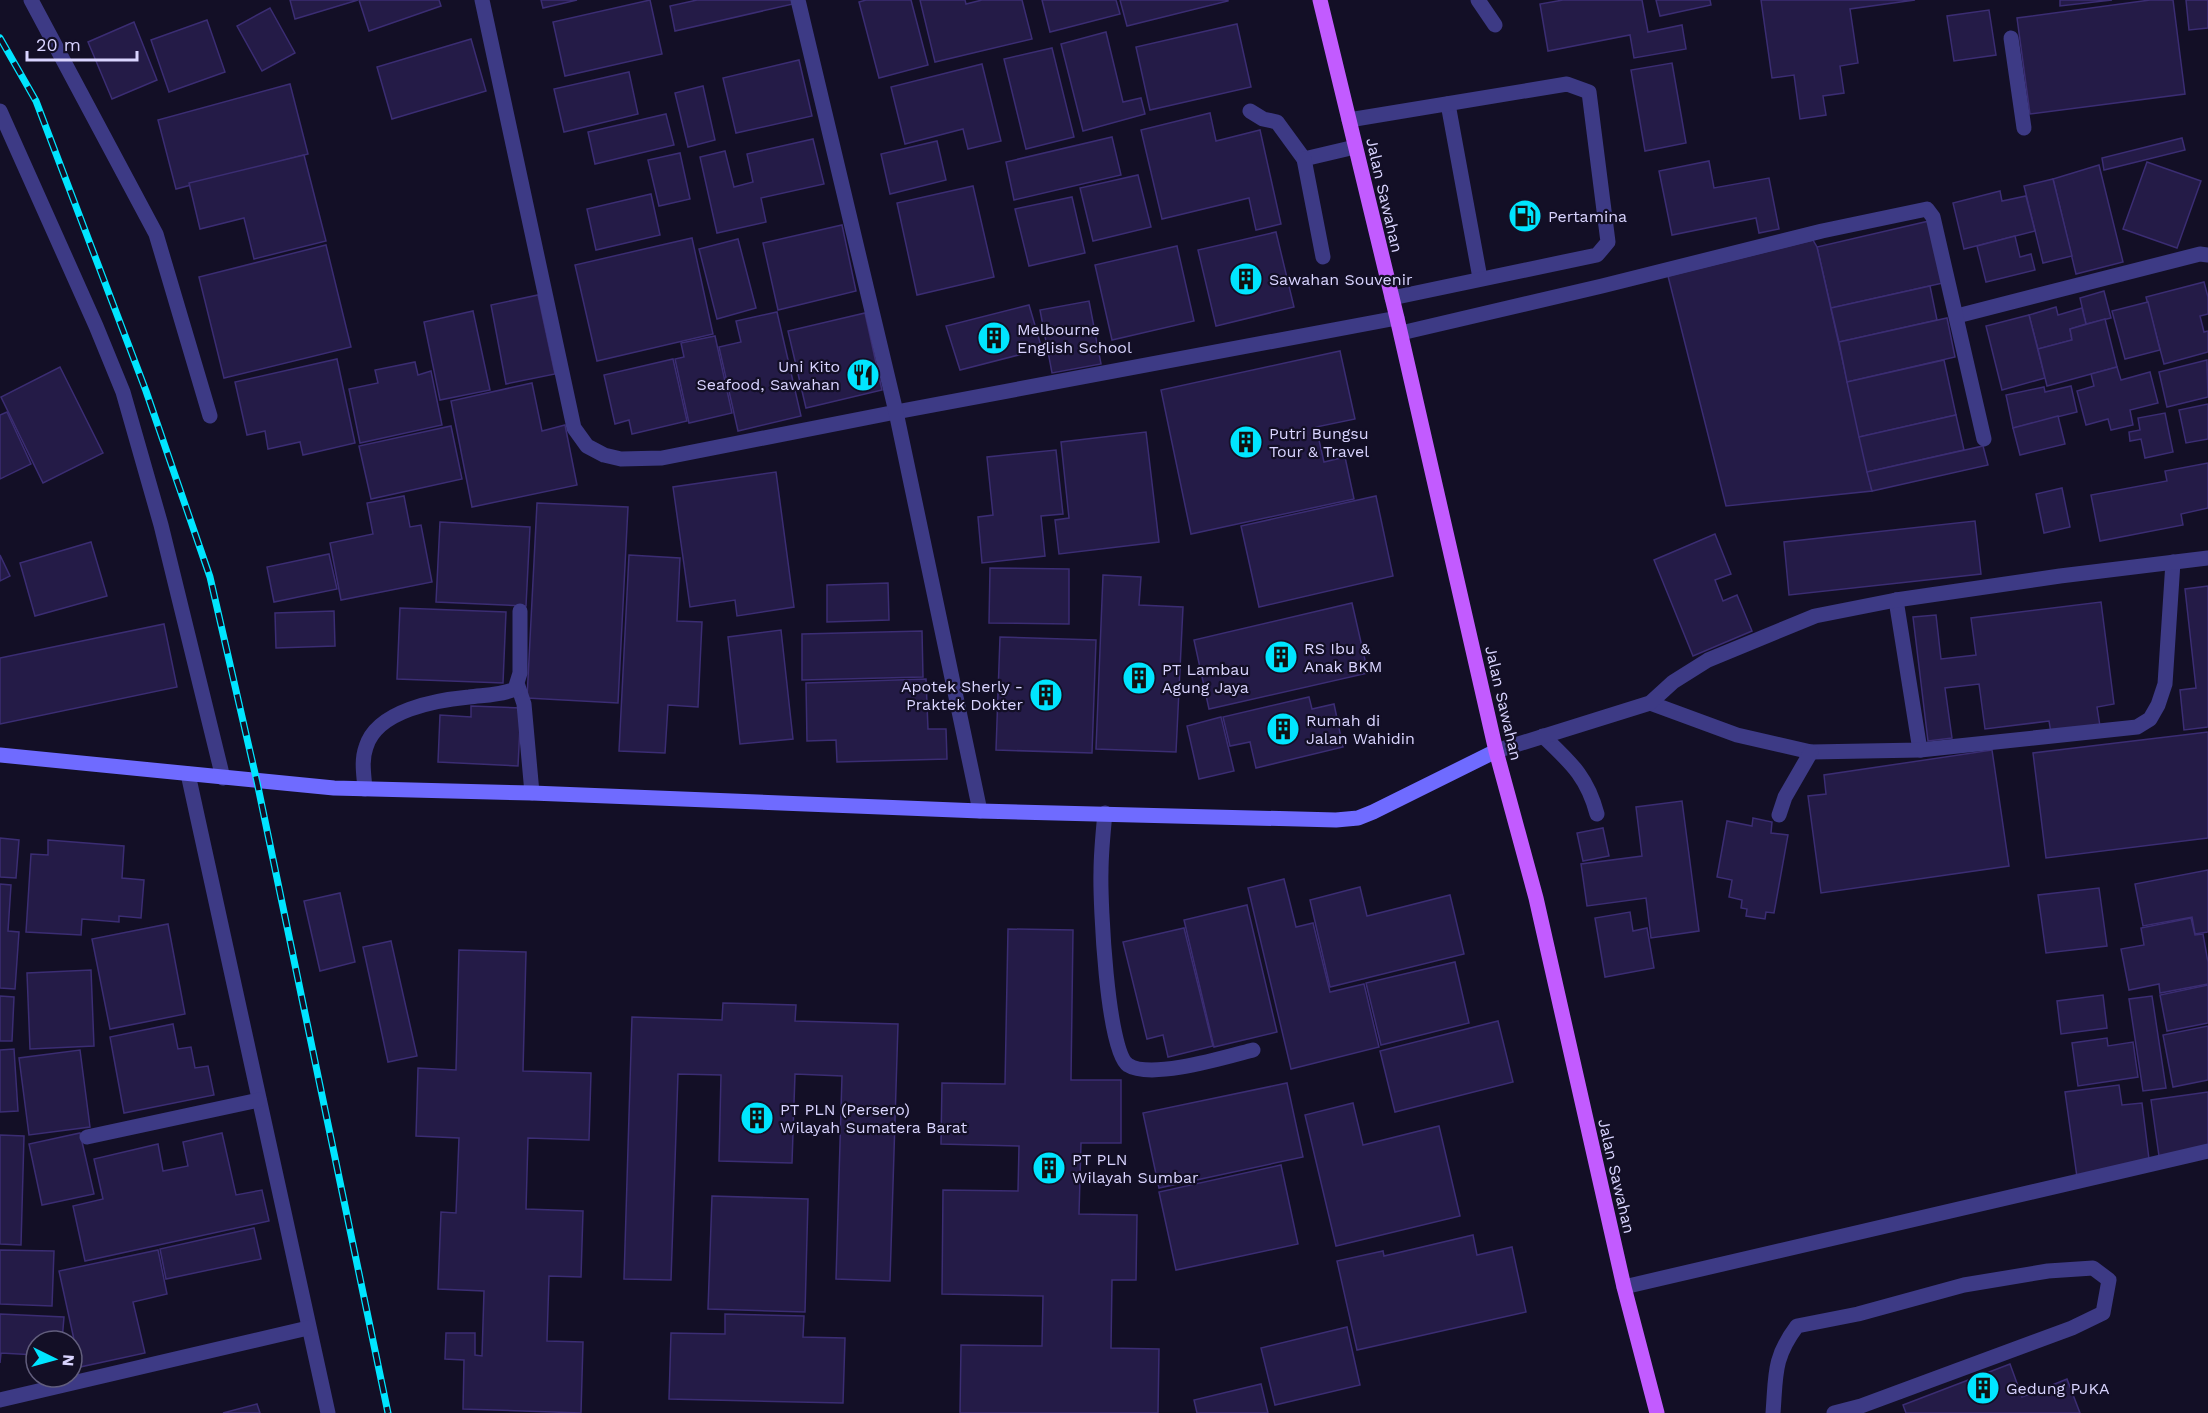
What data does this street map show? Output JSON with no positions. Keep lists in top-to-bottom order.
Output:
{
  "streets": {
    "main road": ["Jalan Sawahan"]
  },
  "places": {
    "fuel station": ["Pertamina"],
    "building": [
      "Sawahan Souvenir",
      "Melbourne English School",
      "Putri Bungsu Tour & Travel",
      "RS Ibu & Anak BKM",
      "PT Lambau Agung Jaya",
      "Apotek Sherly - Praktek Dokter",
      "Rumah di Jalan Wahidin",
      "PT PLN (Persero) Wilayah Sumatera Barat",
      "PT PLN Wilayah Sumbar",
      "Gedung PJKA"
    ],
    "restaurant": ["Uni Kito Seafood, Sawahan"]
  },
  "scale_bar": "20 m",
  "north": "right"
}
